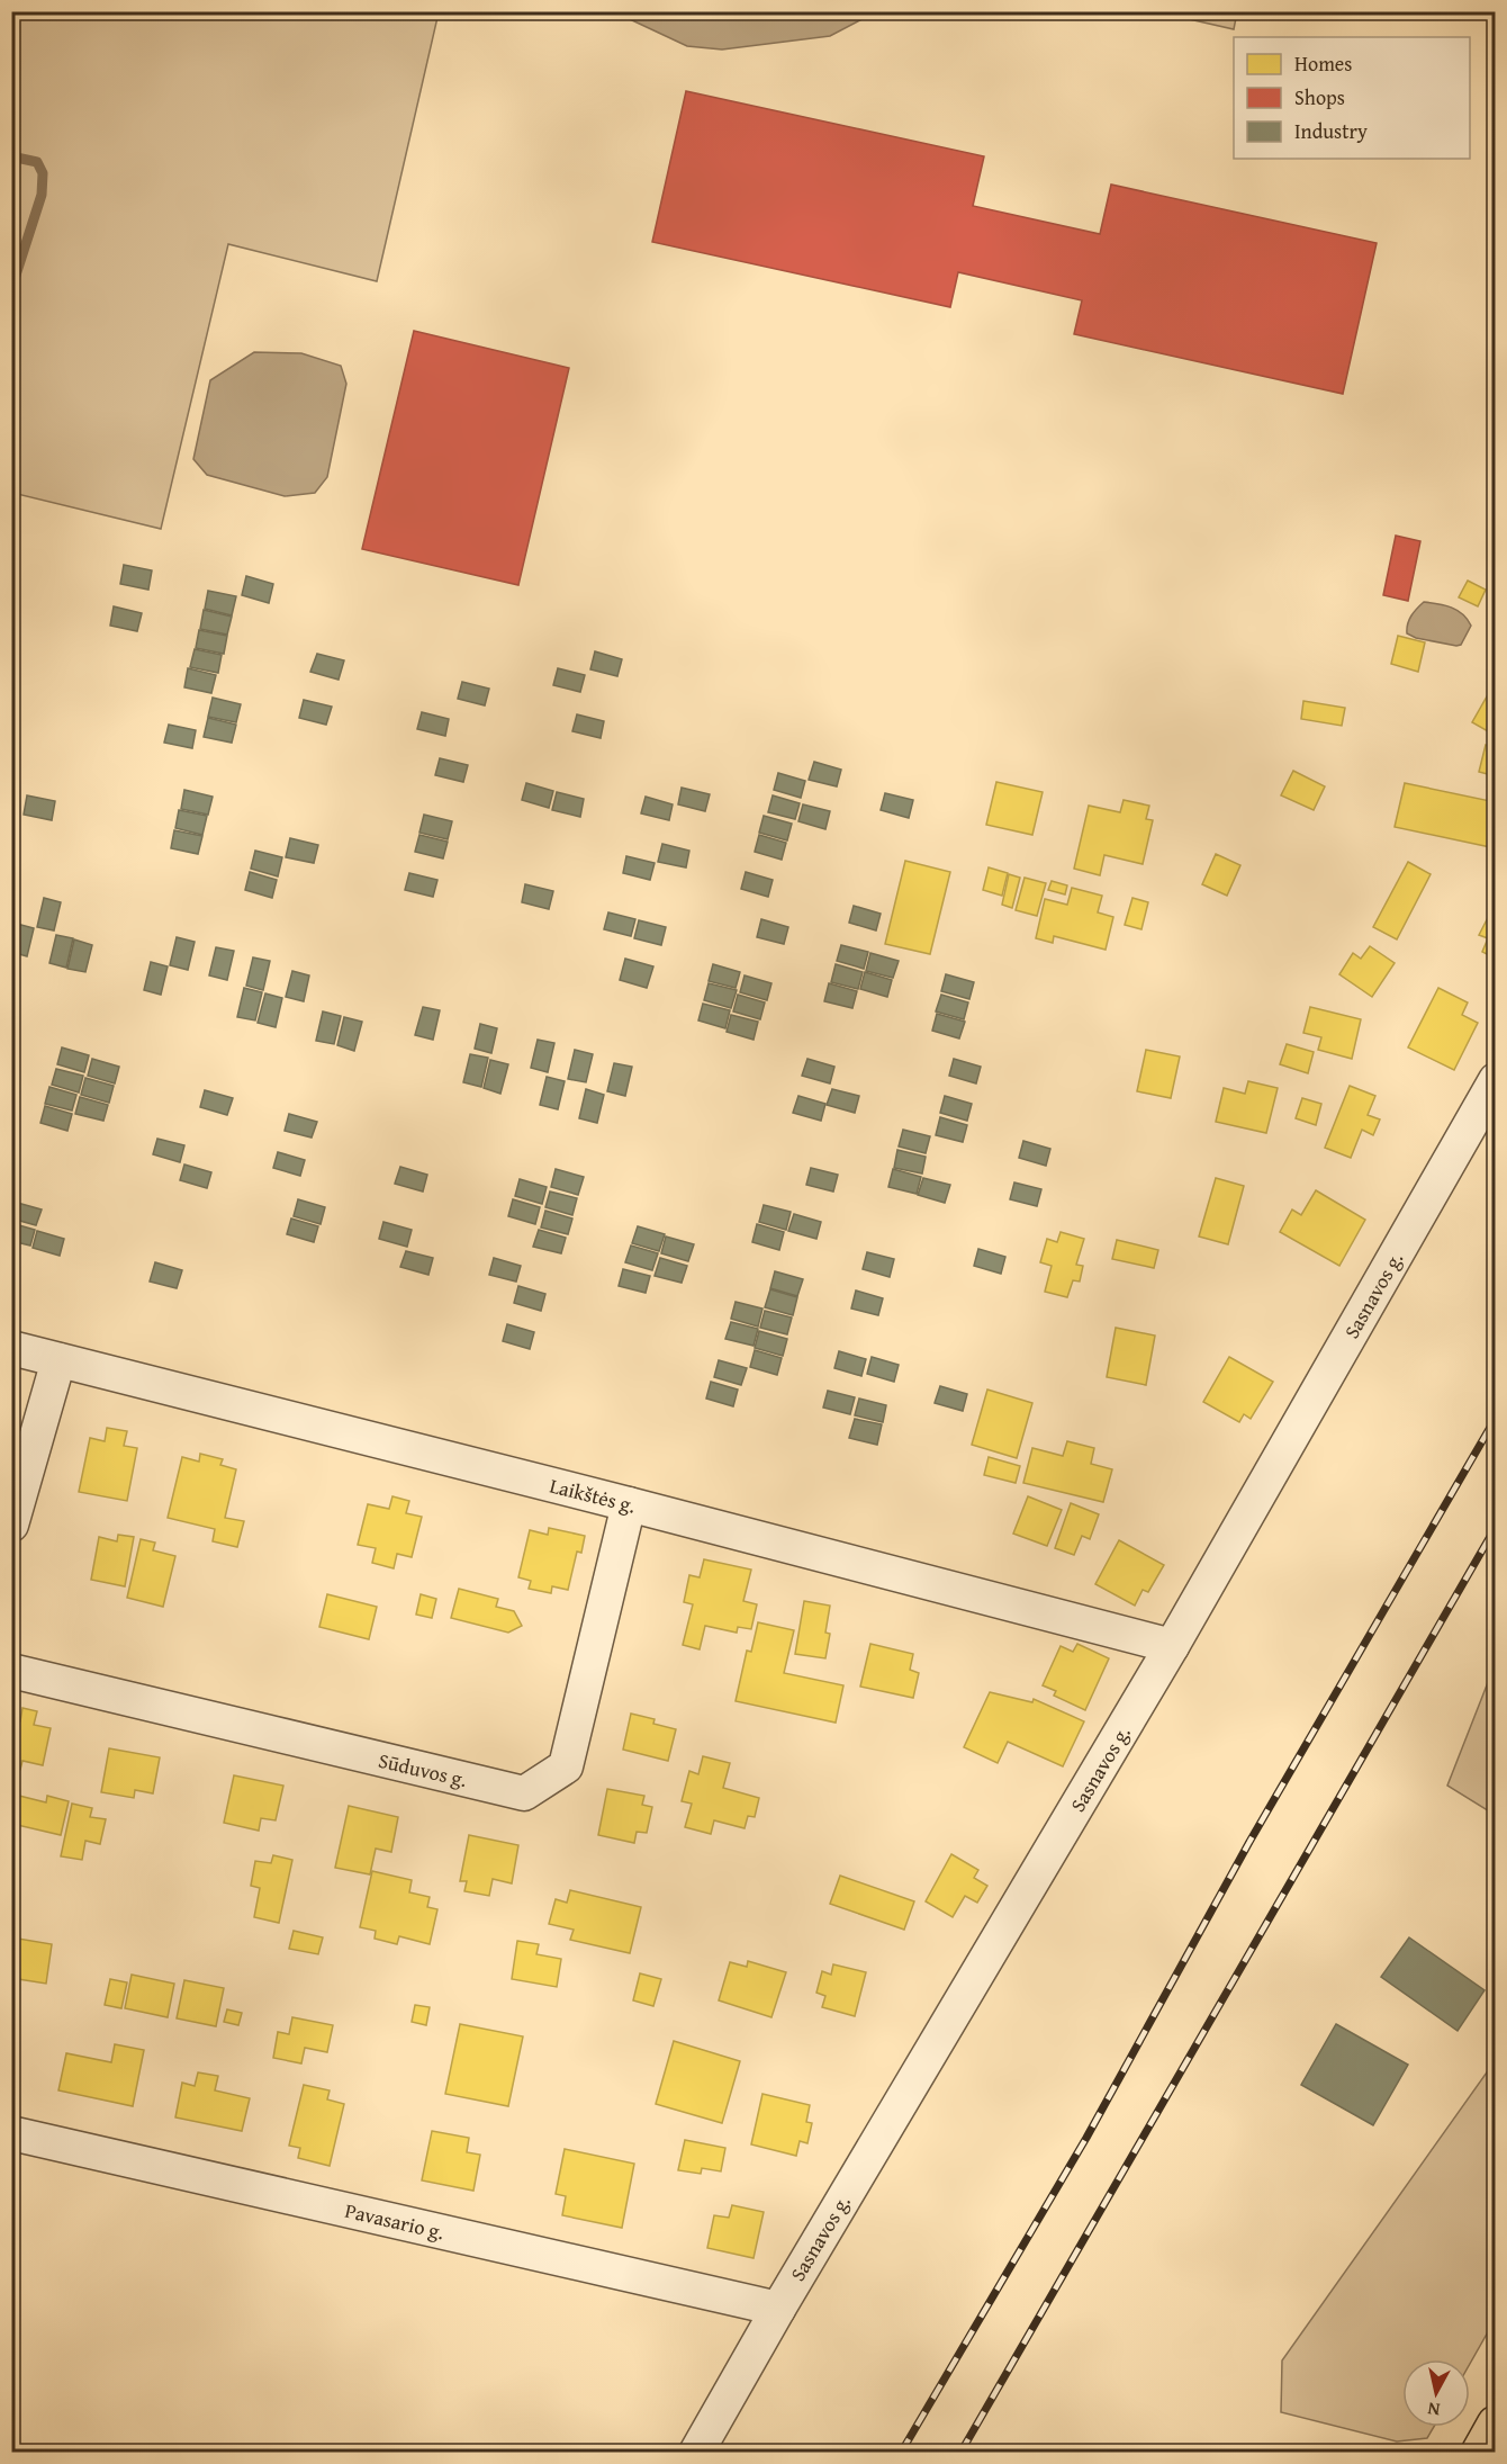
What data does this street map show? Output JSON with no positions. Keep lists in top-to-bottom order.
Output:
{
  "streets": {
    "street": [
      "Sasnavos g.",
      "Laikštės g.",
      "Sūduvos g.",
      "Pavasario g."
    ]
  },
  "crossings": [
    ["Sasnavos g.", "Laikštės g."],
    ["Sasnavos g.", "Pavasario g."],
    ["Laikštės g.", "Sūduvos g."]
  ],
  "legend": ["Homes", "Shops", "Industry"],
  "north": "bottom"
}
